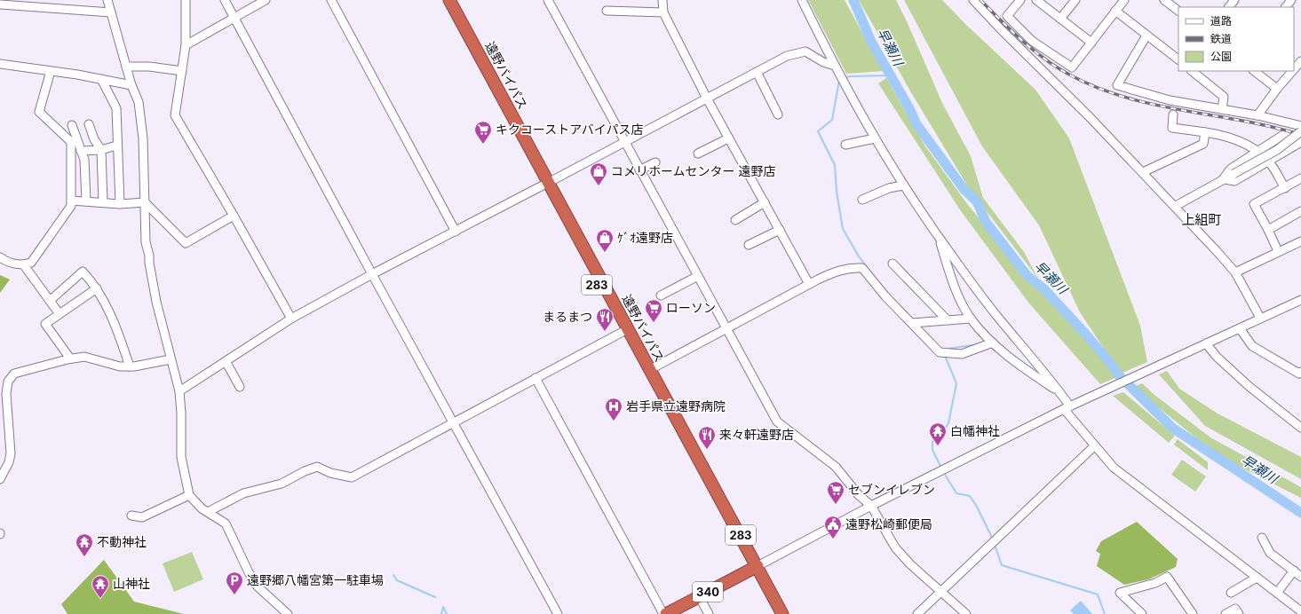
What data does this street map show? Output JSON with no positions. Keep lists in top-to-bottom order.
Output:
{
  "streets": {
    "highway": ["遠野バイパス", "283", "340"]
  },
  "crossings": [
    ["遠野バイパス", "340"]
  ],
  "districts": ["上組町"],
  "water": ["早瀬川"],
  "places": {
    "supermarket": ["キクコーストアバイパス店", "ローソン", "セブンイレブン"],
    "shop": ["コメリホームセンター 遠野店", "ｹﾞｵ遠野店"],
    "restaurant": ["まるまつ", "来々軒遠野店"],
    "hospital": ["岩手県立遠野病院"],
    "temple": ["白幡神社", "不動神社", "山神社"],
    "public building": ["遠野松崎郵便局"],
    "parking": ["遠野郷八幡宮第一駐車場"]
  },
  "legend": ["道路", "鉄道", "公園"]
}
